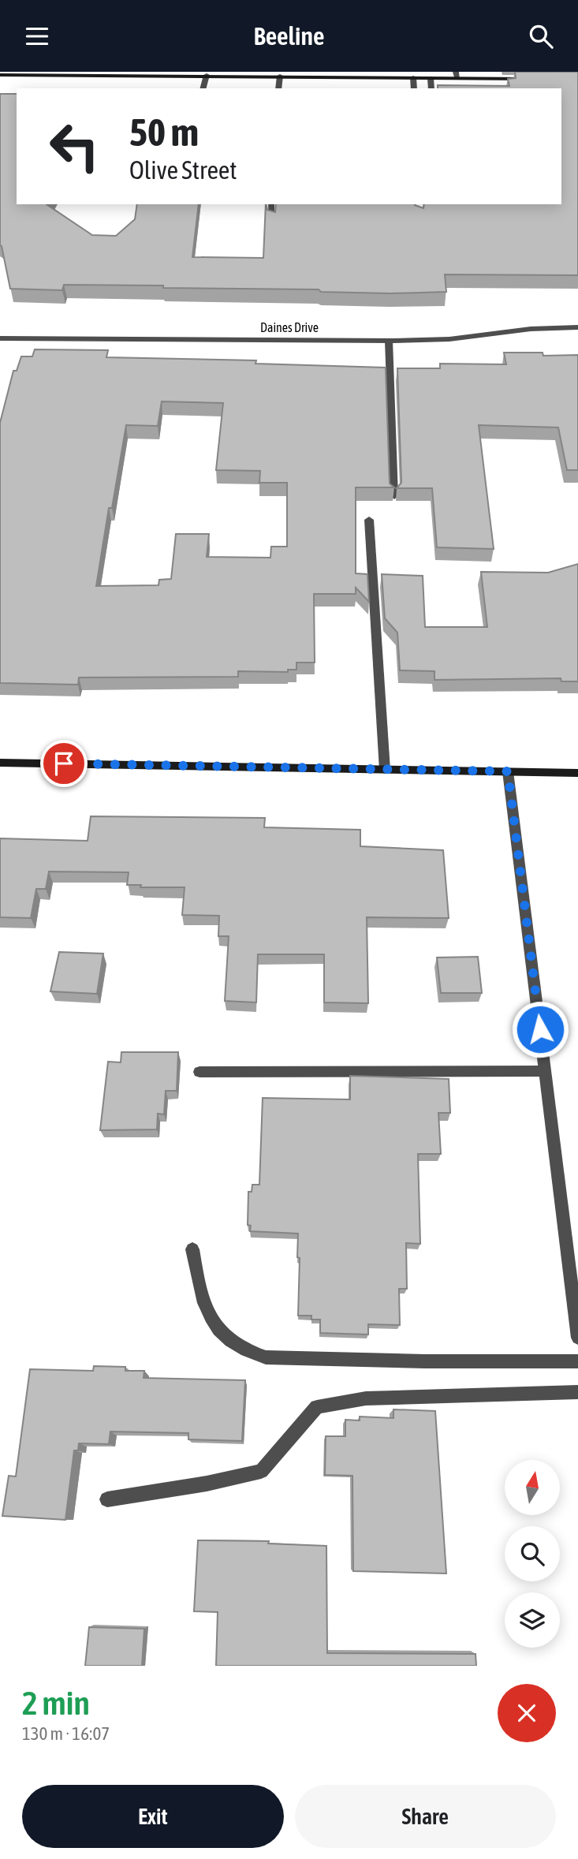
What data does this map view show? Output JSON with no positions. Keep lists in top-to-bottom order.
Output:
{
  "streets": {
    "street": ["Daines Drive"]
  },
  "north": "top",
  "page": {
    "header": "Beeline",
    "turn": ["50 m", "Olive Street"],
    "heading": ["2 min", "130 m · 16:07"],
    "buttons": ["Exit", "Share"]
  }
}
